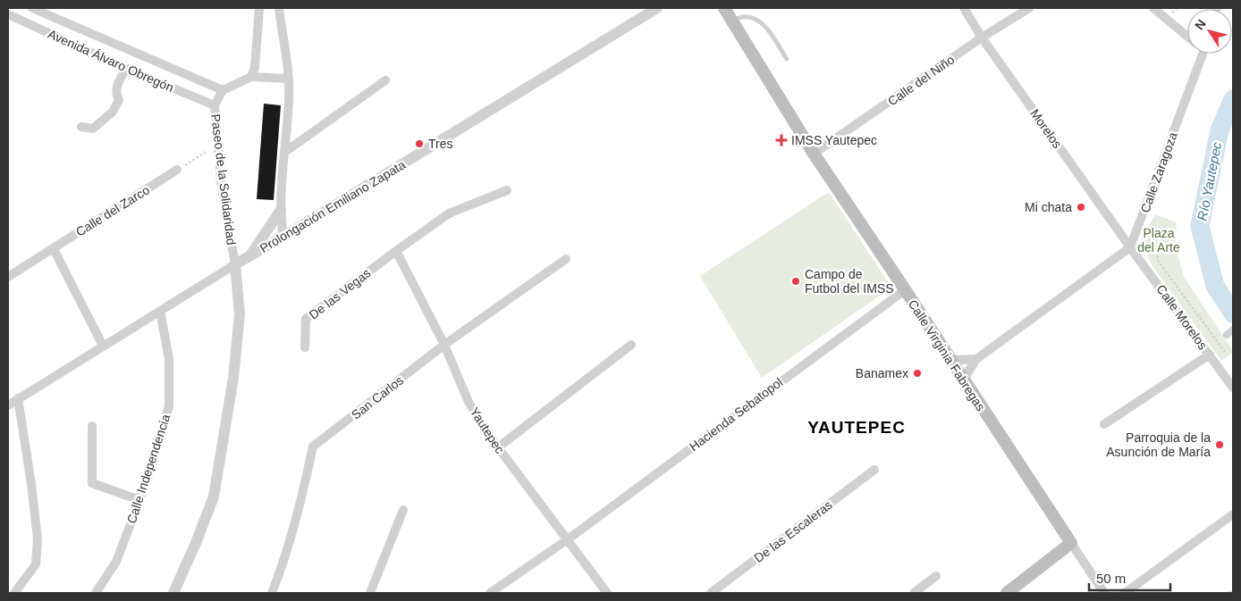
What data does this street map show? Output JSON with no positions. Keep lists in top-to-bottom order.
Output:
{
  "streets": {
    "main road": ["Calle Virginia Fabregas"],
    "street": [
      "Avenida Álvaro Obregón",
      "Calle del Niño",
      "Morelos",
      "Calle Zaragoza",
      "Paseo de la Solidaridad",
      "Prolongación Emiliano Zapata",
      "Calle del Zarco",
      "De las Vegas",
      "Calle Morelos",
      "San Carlos",
      "Hacienda Sebatopol",
      "Yautepec",
      "Calle Independencia",
      "De las Escaleras"
    ]
  },
  "crossings": [
    ["Avenida Álvaro Obregón", "Paseo de la Solidaridad"],
    ["Calle del Niño", "Morelos"],
    ["Calle del Niño", "Calle Virginia Fabregas"],
    ["Morelos", "Calle Zaragoza"],
    ["Morelos", "Calle Morelos"],
    ["Calle Zaragoza", "Calle Morelos"],
    ["Paseo de la Solidaridad", "Prolongación Emiliano Zapata"],
    ["Prolongación Emiliano Zapata", "Calle Independencia"],
    ["De las Vegas", "Yautepec"],
    ["Calle Virginia Fabregas", "Hacienda Sebatopol"],
    ["San Carlos", "Yautepec"],
    ["Hacienda Sebatopol", "Yautepec"]
  ],
  "districts": ["YAUTEPEC"],
  "water": ["Río Yautepec"],
  "parks": ["Plaza del Arte"],
  "places": {
    "health": ["IMSS Yautepec"],
    "other": [
      "Tres",
      "Mi chata",
      "Campo de Futbol del IMSS",
      "Banamex",
      "Parroquia de la Asunción de María"
    ]
  },
  "scale_bar": "50 m",
  "north": "top left"
}
